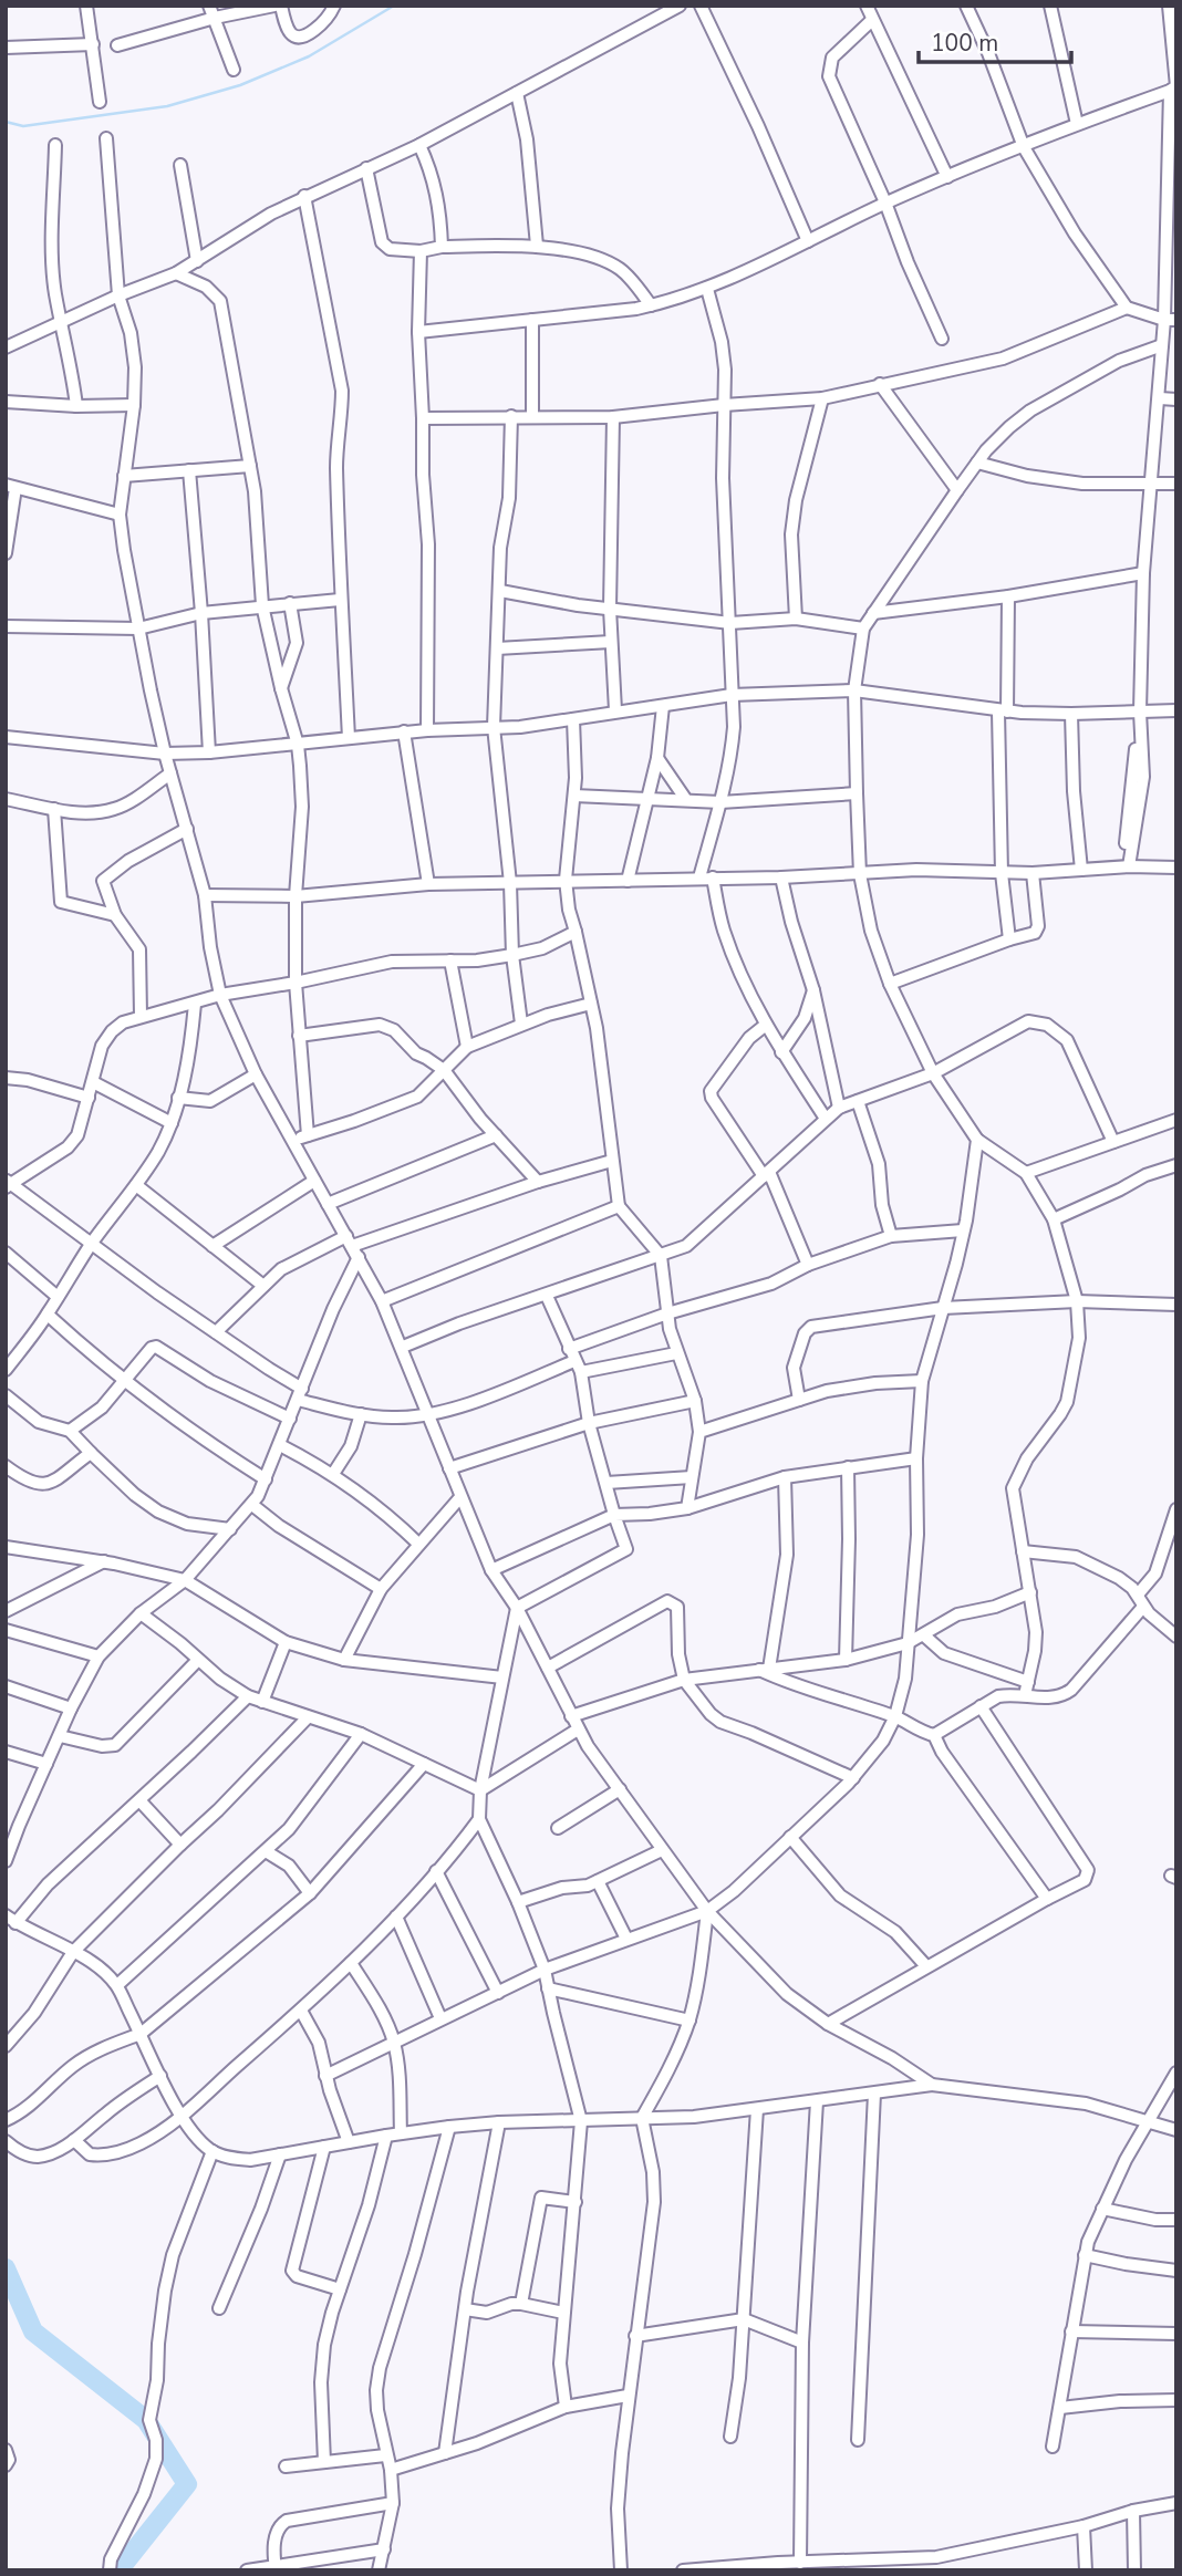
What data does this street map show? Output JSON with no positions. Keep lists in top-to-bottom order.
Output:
{
  "scale_bar": "100 m"
}
